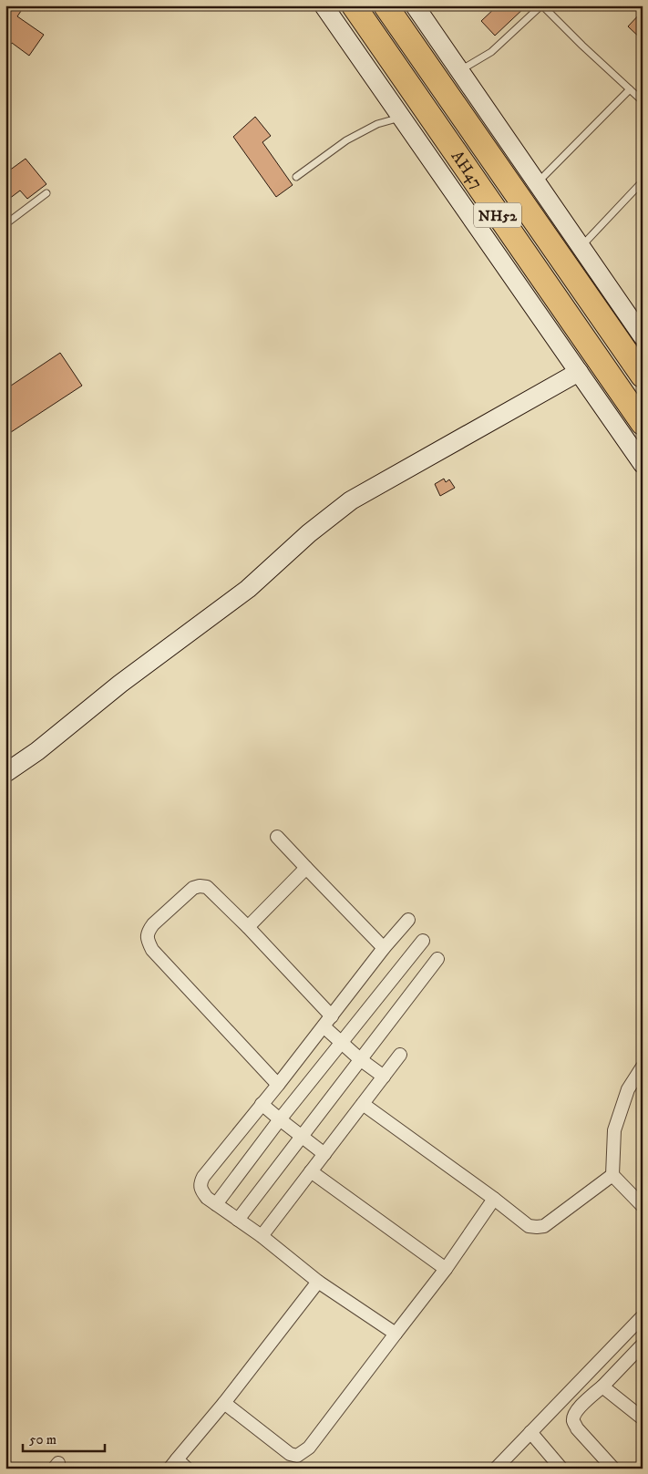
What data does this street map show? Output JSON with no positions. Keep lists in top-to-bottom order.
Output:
{
  "streets": {
    "highway": ["AH47", "NH52"]
  },
  "scale_bar": "50 m"
}
